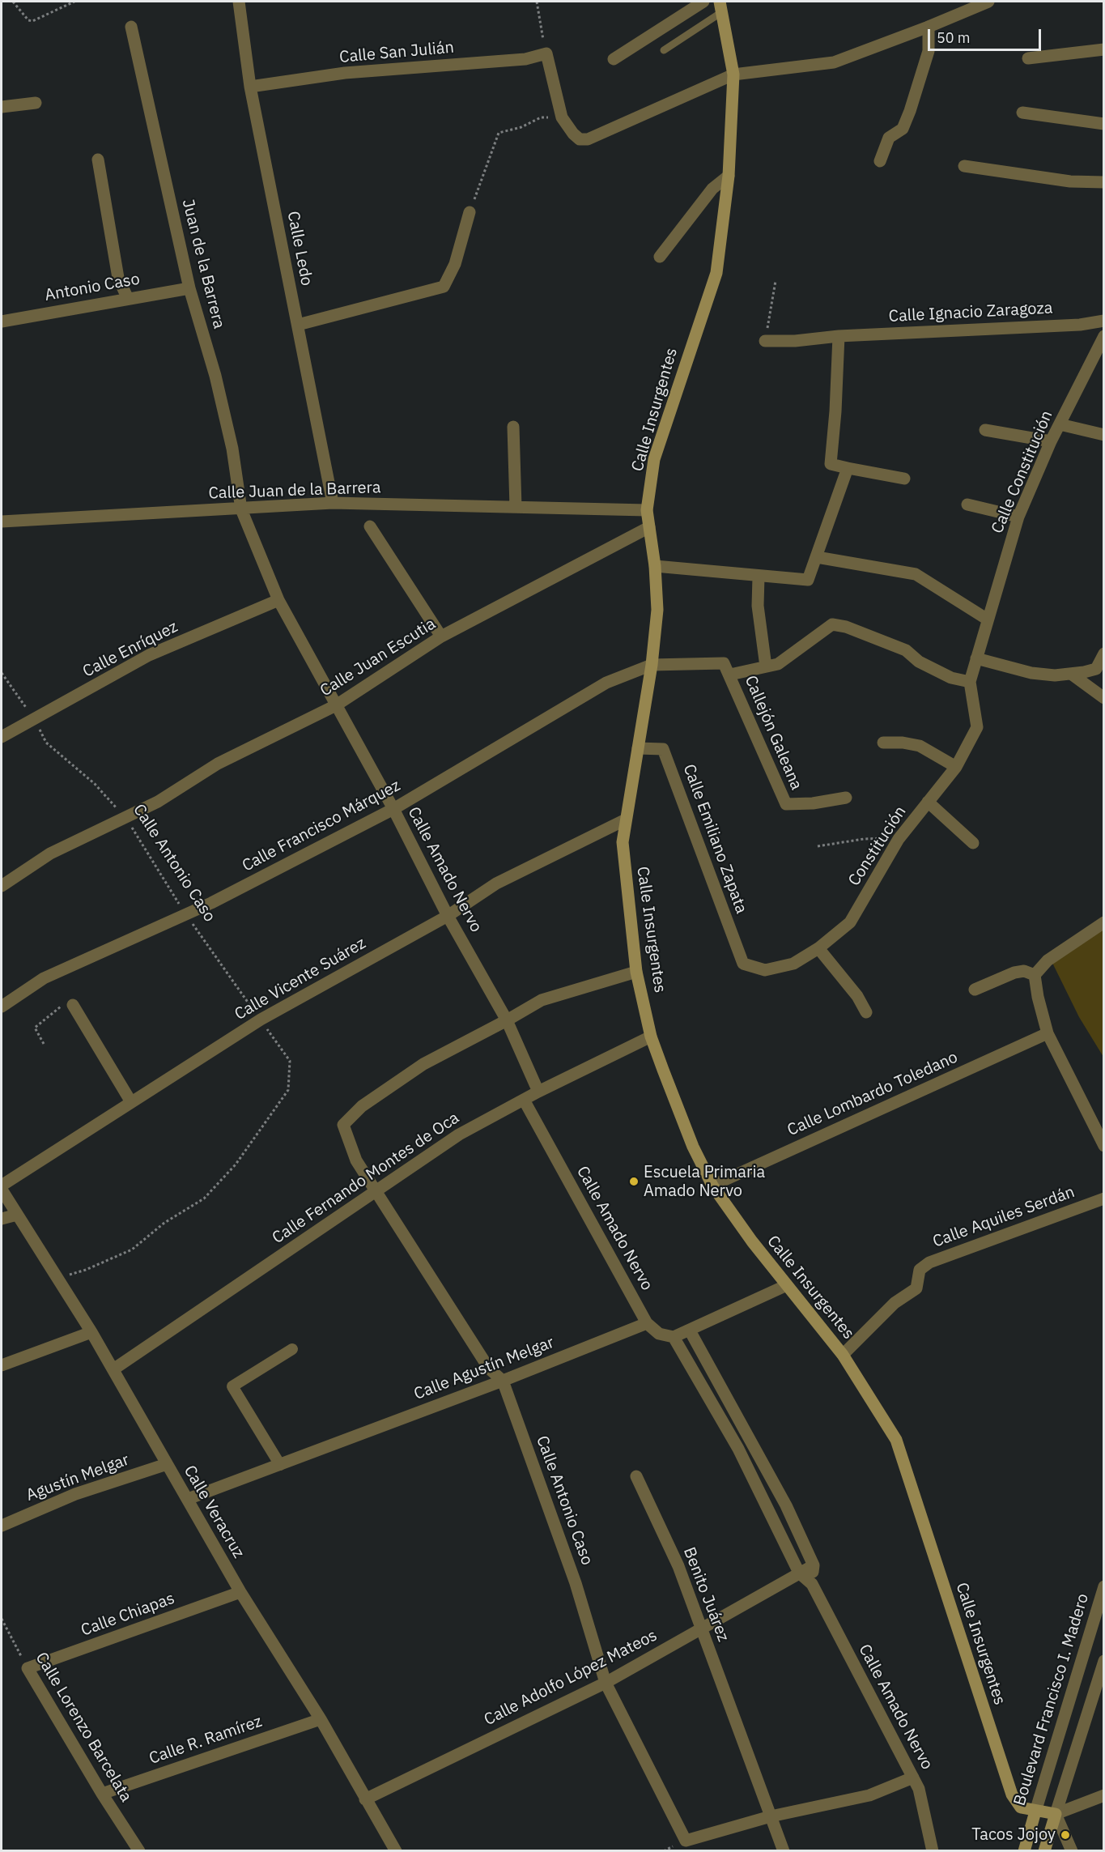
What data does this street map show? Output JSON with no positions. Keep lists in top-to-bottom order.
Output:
{
  "streets": {
    "main road": ["Calle Insurgentes", "Boulevard Francisco I. Madero"],
    "street": [
      "Calle San Julián",
      "Calle Ledo",
      "Juan de la Barrera",
      "Antonio Caso",
      "Calle Ignacio Zaragoza",
      "Calle Constitución",
      "Calle Juan de la Barrera",
      "Calle Enríquez",
      "Calle Juan Escutia",
      "Callejón Galeana",
      "Calle Francisco Márquez",
      "Calle Emiliano Zapata",
      "Constitución",
      "Calle Antonio Caso",
      "Calle Amado Nervo",
      "Calle Vicente Suárez",
      "Calle Lombardo Toledano",
      "Calle Fernando Montes de Oca",
      "Calle Aquiles Serdán",
      "Calle Agustín Melgar",
      "Agustín Melgar",
      "Calle Veracruz",
      "Benito Juárez",
      "Calle Chiapas",
      "Calle Adolfo López Mateos",
      "Calle Lorenzo Barcelata",
      "Calle R. Ramírez"
    ]
  },
  "crossings": [
    ["Calle San Julián", "Calle Ledo"],
    ["Calle Ledo", "Calle Juan de la Barrera"],
    ["Juan de la Barrera", "Antonio Caso"],
    ["Juan de la Barrera", "Calle Juan de la Barrera"],
    ["Juan de la Barrera", "Calle Amado Nervo"],
    ["Calle Insurgentes", "Calle Juan de la Barrera"],
    ["Calle Insurgentes", "Calle Juan Escutia"],
    ["Calle Insurgentes", "Calle Francisco Márquez"],
    ["Calle Insurgentes", "Calle Emiliano Zapata"],
    ["Calle Insurgentes", "Calle Vicente Suárez"],
    ["Calle Insurgentes", "Calle Lombardo Toledano"],
    ["Calle Insurgentes", "Calle Fernando Montes de Oca"],
    ["Calle Insurgentes", "Calle Aquiles Serdán"],
    ["Calle Insurgentes", "Boulevard Francisco I. Madero"],
    ["Calle Constitución", "Callejón Galeana"],
    ["Calle Constitución", "Constitución"],
    ["Calle Juan de la Barrera", "Calle Amado Nervo"],
    ["Calle Enríquez", "Calle Antonio Caso"],
    ["Calle Enríquez", "Calle Amado Nervo"],
    ["Calle Juan Escutia", "Calle Antonio Caso"],
    ["Calle Juan Escutia", "Calle Amado Nervo"],
    ["Callejón Galeana", "Constitución"],
    ["Calle Francisco Márquez", "Calle Antonio Caso"],
    ["Calle Francisco Márquez", "Calle Amado Nervo"],
    ["Calle Emiliano Zapata", "Constitución"],
    ["Calle Antonio Caso", "Calle Amado Nervo"],
    ["Calle Antonio Caso", "Calle Vicente Suárez"],
    ["Calle Antonio Caso", "Calle Fernando Montes de Oca"],
    ["Calle Antonio Caso", "Calle Agustín Melgar"],
    ["Calle Antonio Caso", "Calle Veracruz"],
    ["Calle Antonio Caso", "Benito Juárez"],
    ["Calle Antonio Caso", "Calle Adolfo López Mateos"],
    ["Calle Amado Nervo", "Calle Vicente Suárez"],
    ["Calle Amado Nervo", "Calle Fernando Montes de Oca"],
    ["Calle Amado Nervo", "Calle Agustín Melgar"],
    ["Calle Amado Nervo", "Calle Adolfo López Mateos"],
    ["Calle Fernando Montes de Oca", "Calle Veracruz"],
    ["Calle Agustín Melgar", "Calle Veracruz"],
    ["Agustín Melgar", "Calle Veracruz"],
    ["Calle Veracruz", "Calle Chiapas"],
    ["Calle Veracruz", "Calle Adolfo López Mateos"],
    ["Calle Veracruz", "Calle R. Ramírez"],
    ["Benito Juárez", "Calle Adolfo López Mateos"],
    ["Calle Chiapas", "Calle Lorenzo Barcelata"],
    ["Calle Lorenzo Barcelata", "Calle R. Ramírez"]
  ],
  "places": ["Escuela Primaria Amado Nervo", "Tacos Jojoy"],
  "scale_bar": "50 m"
}
